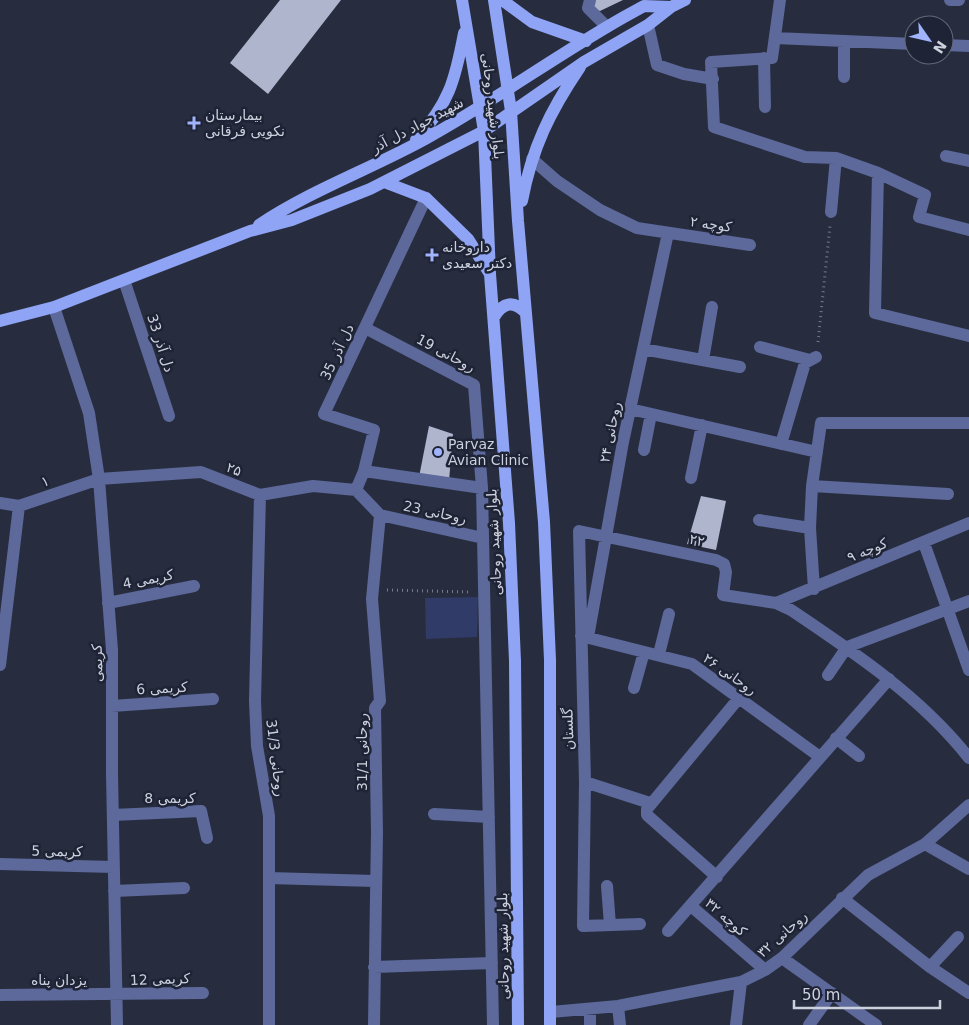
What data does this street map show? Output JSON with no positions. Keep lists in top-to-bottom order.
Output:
{
  "streets": {
    "main road": ["بلوار شهید روحانی", "شهید جواد دل آذر"],
    "street": [
      "کوچه ۲",
      "دل آذر 33",
      "دل آذر 35",
      "روحانی 19",
      "روحانی ۲۴",
      "۲۵",
      "۱",
      "روحانی 23",
      "۲۲",
      "کوچه ۹",
      "کریمی 4",
      "کریمی",
      "روحانی ۲۶",
      "کریمی 6",
      "گلستان",
      "روحانی 31/1",
      "روحانی 31/3",
      "کریمی 8",
      "کریمی 5",
      "کوچه ۳۲",
      "روحانی ۳۲",
      "کریمی 12",
      "یزدان پناه"
    ]
  },
  "crossings": [
    ["بلوار شهید روحانی", "شهید جواد دل آذر"],
    ["بلوار شهید روحانی", "روحانی ۳۲"],
    ["شهید جواد دل آذر", "دل آذر 33"],
    ["شهید جواد دل آذر", "کریمی"],
    ["کوچه ۲", "روحانی ۲۴"],
    ["دل آذر 35", "روحانی 19"],
    ["روحانی ۲۴", "۲۲"],
    ["روحانی ۲۴", "روحانی ۲۶"],
    ["روحانی ۲۴", "گلستان"],
    ["۲۵", "۱"],
    ["۲۵", "کریمی"],
    ["۲۵", "روحانی 31/3"],
    ["۱", "کریمی"],
    ["روحانی 23", "روحانی 31/1"],
    ["۲۲", "کوچه ۹"],
    ["۲۲", "گلستان"],
    ["کریمی 4", "کریمی"],
    ["کریمی", "کریمی 6"],
    ["کریمی", "کریمی 8"],
    ["کریمی", "کریمی 5"],
    ["کریمی", "کریمی 12"],
    ["کریمی", "یزدان پناه"],
    ["روحانی ۲۶", "گلستان"],
    ["کوچه ۳۲", "روحانی ۳۲"],
    ["کریمی 12", "یزدان پناه"]
  ],
  "places": {
    "health": ["بیمارستان نکویی فرقانی", "داروخانه دکتر سعیدی"],
    "other": ["Parvaz Avian Clinic"]
  },
  "scale_bar": "50 m",
  "north": "bottom right"
}
